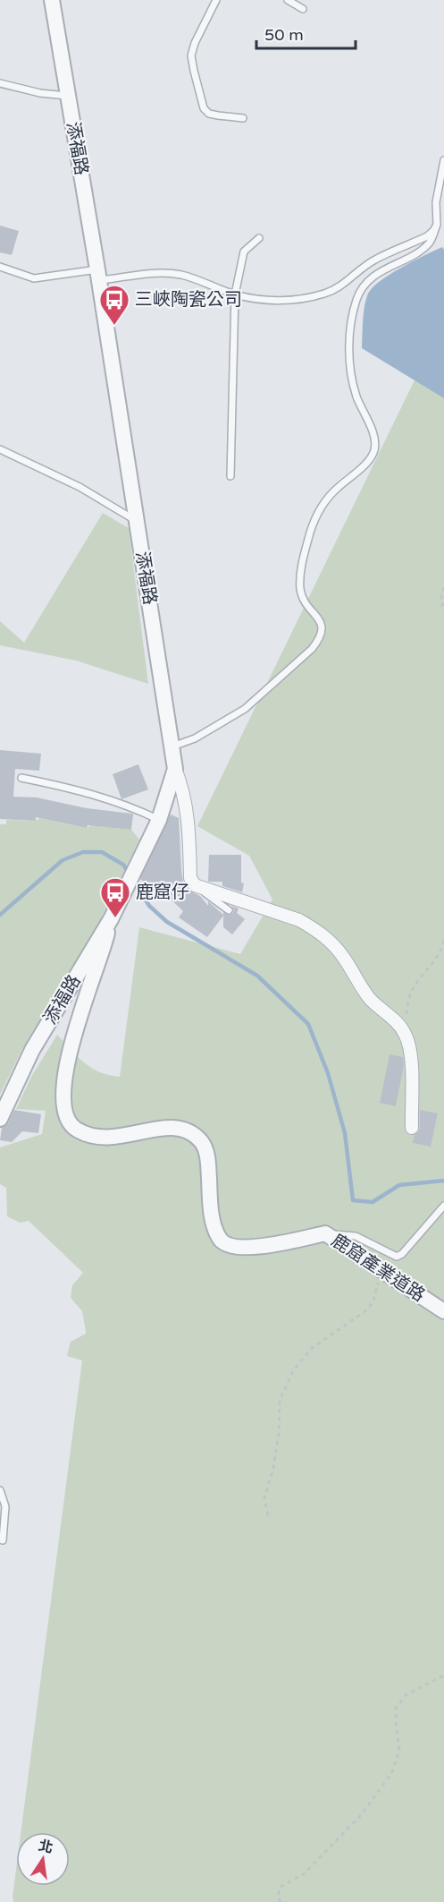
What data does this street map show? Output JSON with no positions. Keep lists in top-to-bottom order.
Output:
{
  "streets": {
    "street": ["添福路", "鹿窟產業道路"]
  },
  "crossings": [
    ["添福路", "鹿窟產業道路"]
  ],
  "places": {
    "bus stop": ["三峽陶瓷公司", "鹿窟仔"]
  },
  "scale_bar": "50 m",
  "north": "top"
}
